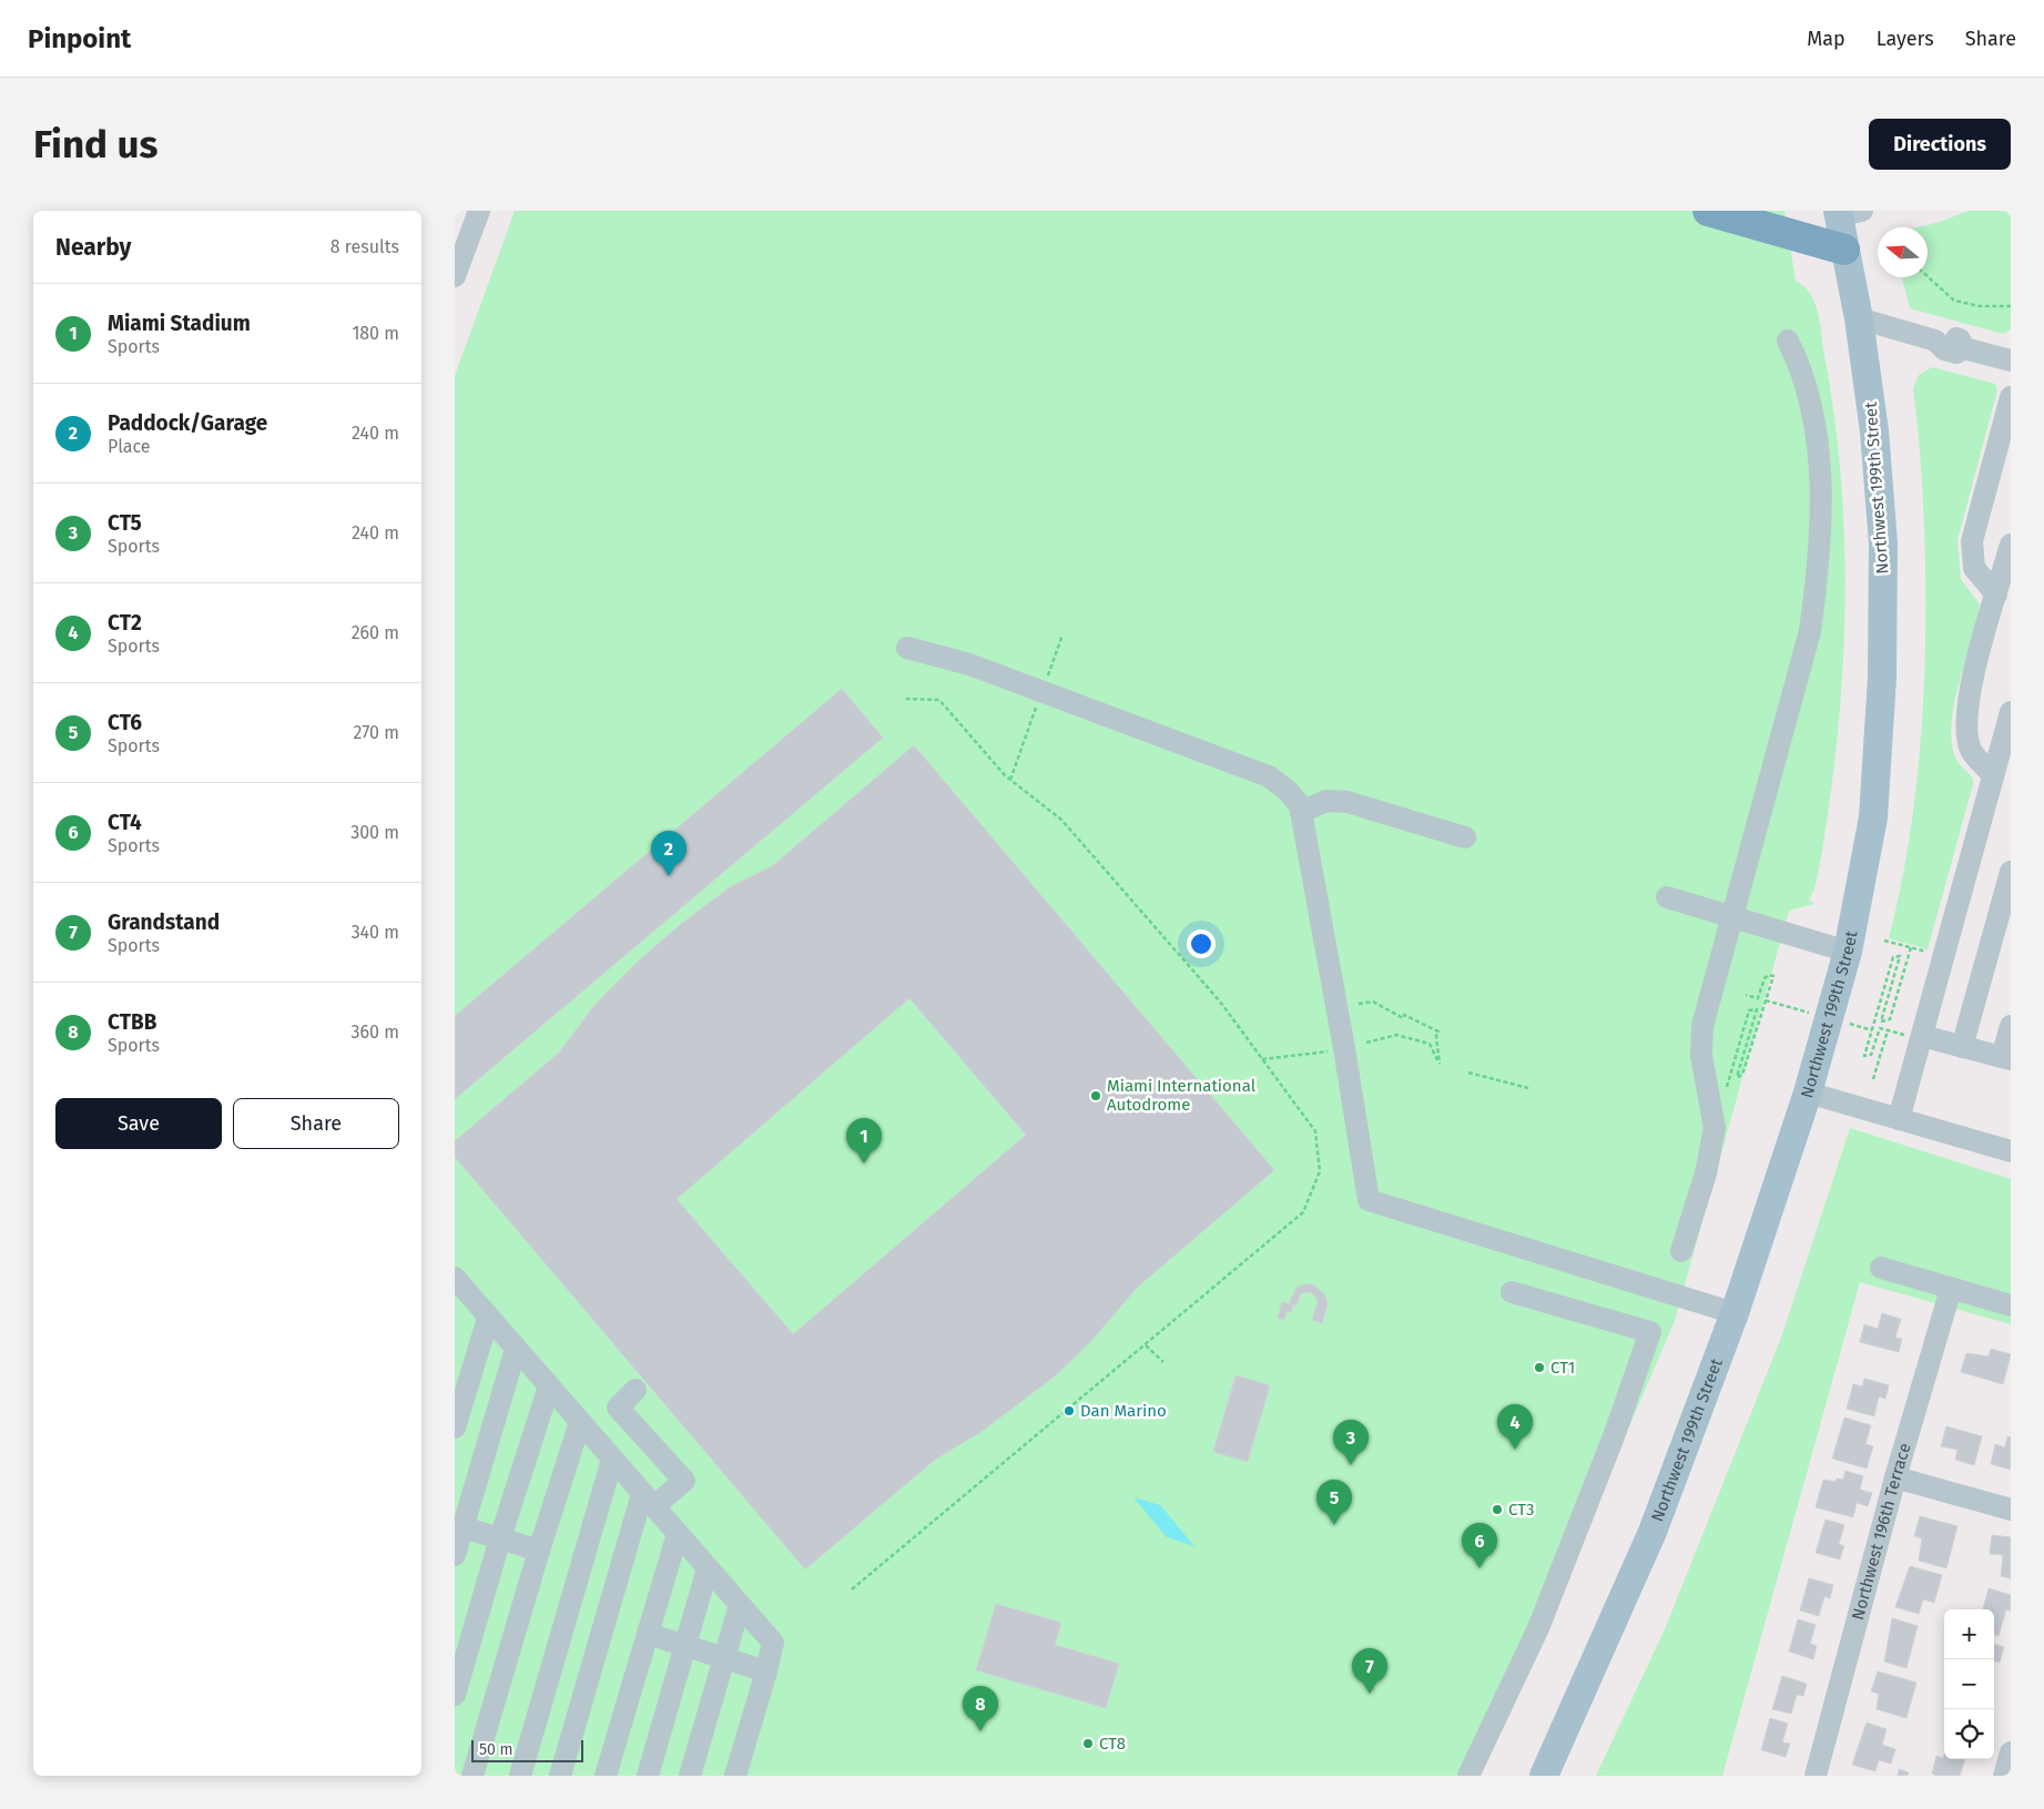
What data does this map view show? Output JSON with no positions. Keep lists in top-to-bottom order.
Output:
{
  "streets": {
    "main road": ["Northwest 199th Street"],
    "street": ["Northwest 196th Terrace"]
  },
  "places": [
    "Miami International Autodrome",
    "CT1",
    "Dan Marino",
    "CT3",
    "CT8"
  ],
  "scale_bar": "50 m",
  "north": "left",
  "page": {
    "header": "Pinpoint",
    "nav": ["Map", "Layers", "Share"],
    "buttons": [
      "Directions",
      ["Save", "Share"]
    ],
    "title": "Find us",
    "heading": ["Nearby", "8 results"],
    "list": [
      {
        "mark": "1",
        "name": "Miami Stadium",
        "note": "Sports",
        "value": "180 m"
      },
      {
        "mark": "2",
        "name": "Paddock/Garage",
        "note": "Place",
        "value": "240 m"
      },
      {
        "mark": "3",
        "name": "CT5",
        "note": "Sports",
        "value": "240 m"
      },
      {
        "mark": "4",
        "name": "CT2",
        "note": "Sports",
        "value": "260 m"
      },
      {
        "mark": "5",
        "name": "CT6",
        "note": "Sports",
        "value": "270 m"
      },
      {
        "mark": "6",
        "name": "CT4",
        "note": "Sports",
        "value": "300 m"
      },
      {
        "mark": "7",
        "name": "Grandstand",
        "note": "Sports",
        "value": "340 m"
      },
      {
        "mark": "8",
        "name": "CTBB",
        "note": "Sports",
        "value": "360 m"
      }
    ],
    "pins": [
      "2",
      "1",
      "4",
      "3",
      "5",
      "6",
      "7",
      "8"
    ],
    "map_buttons": ["+", "−"],
    "scale": "50 m"
  }
}
